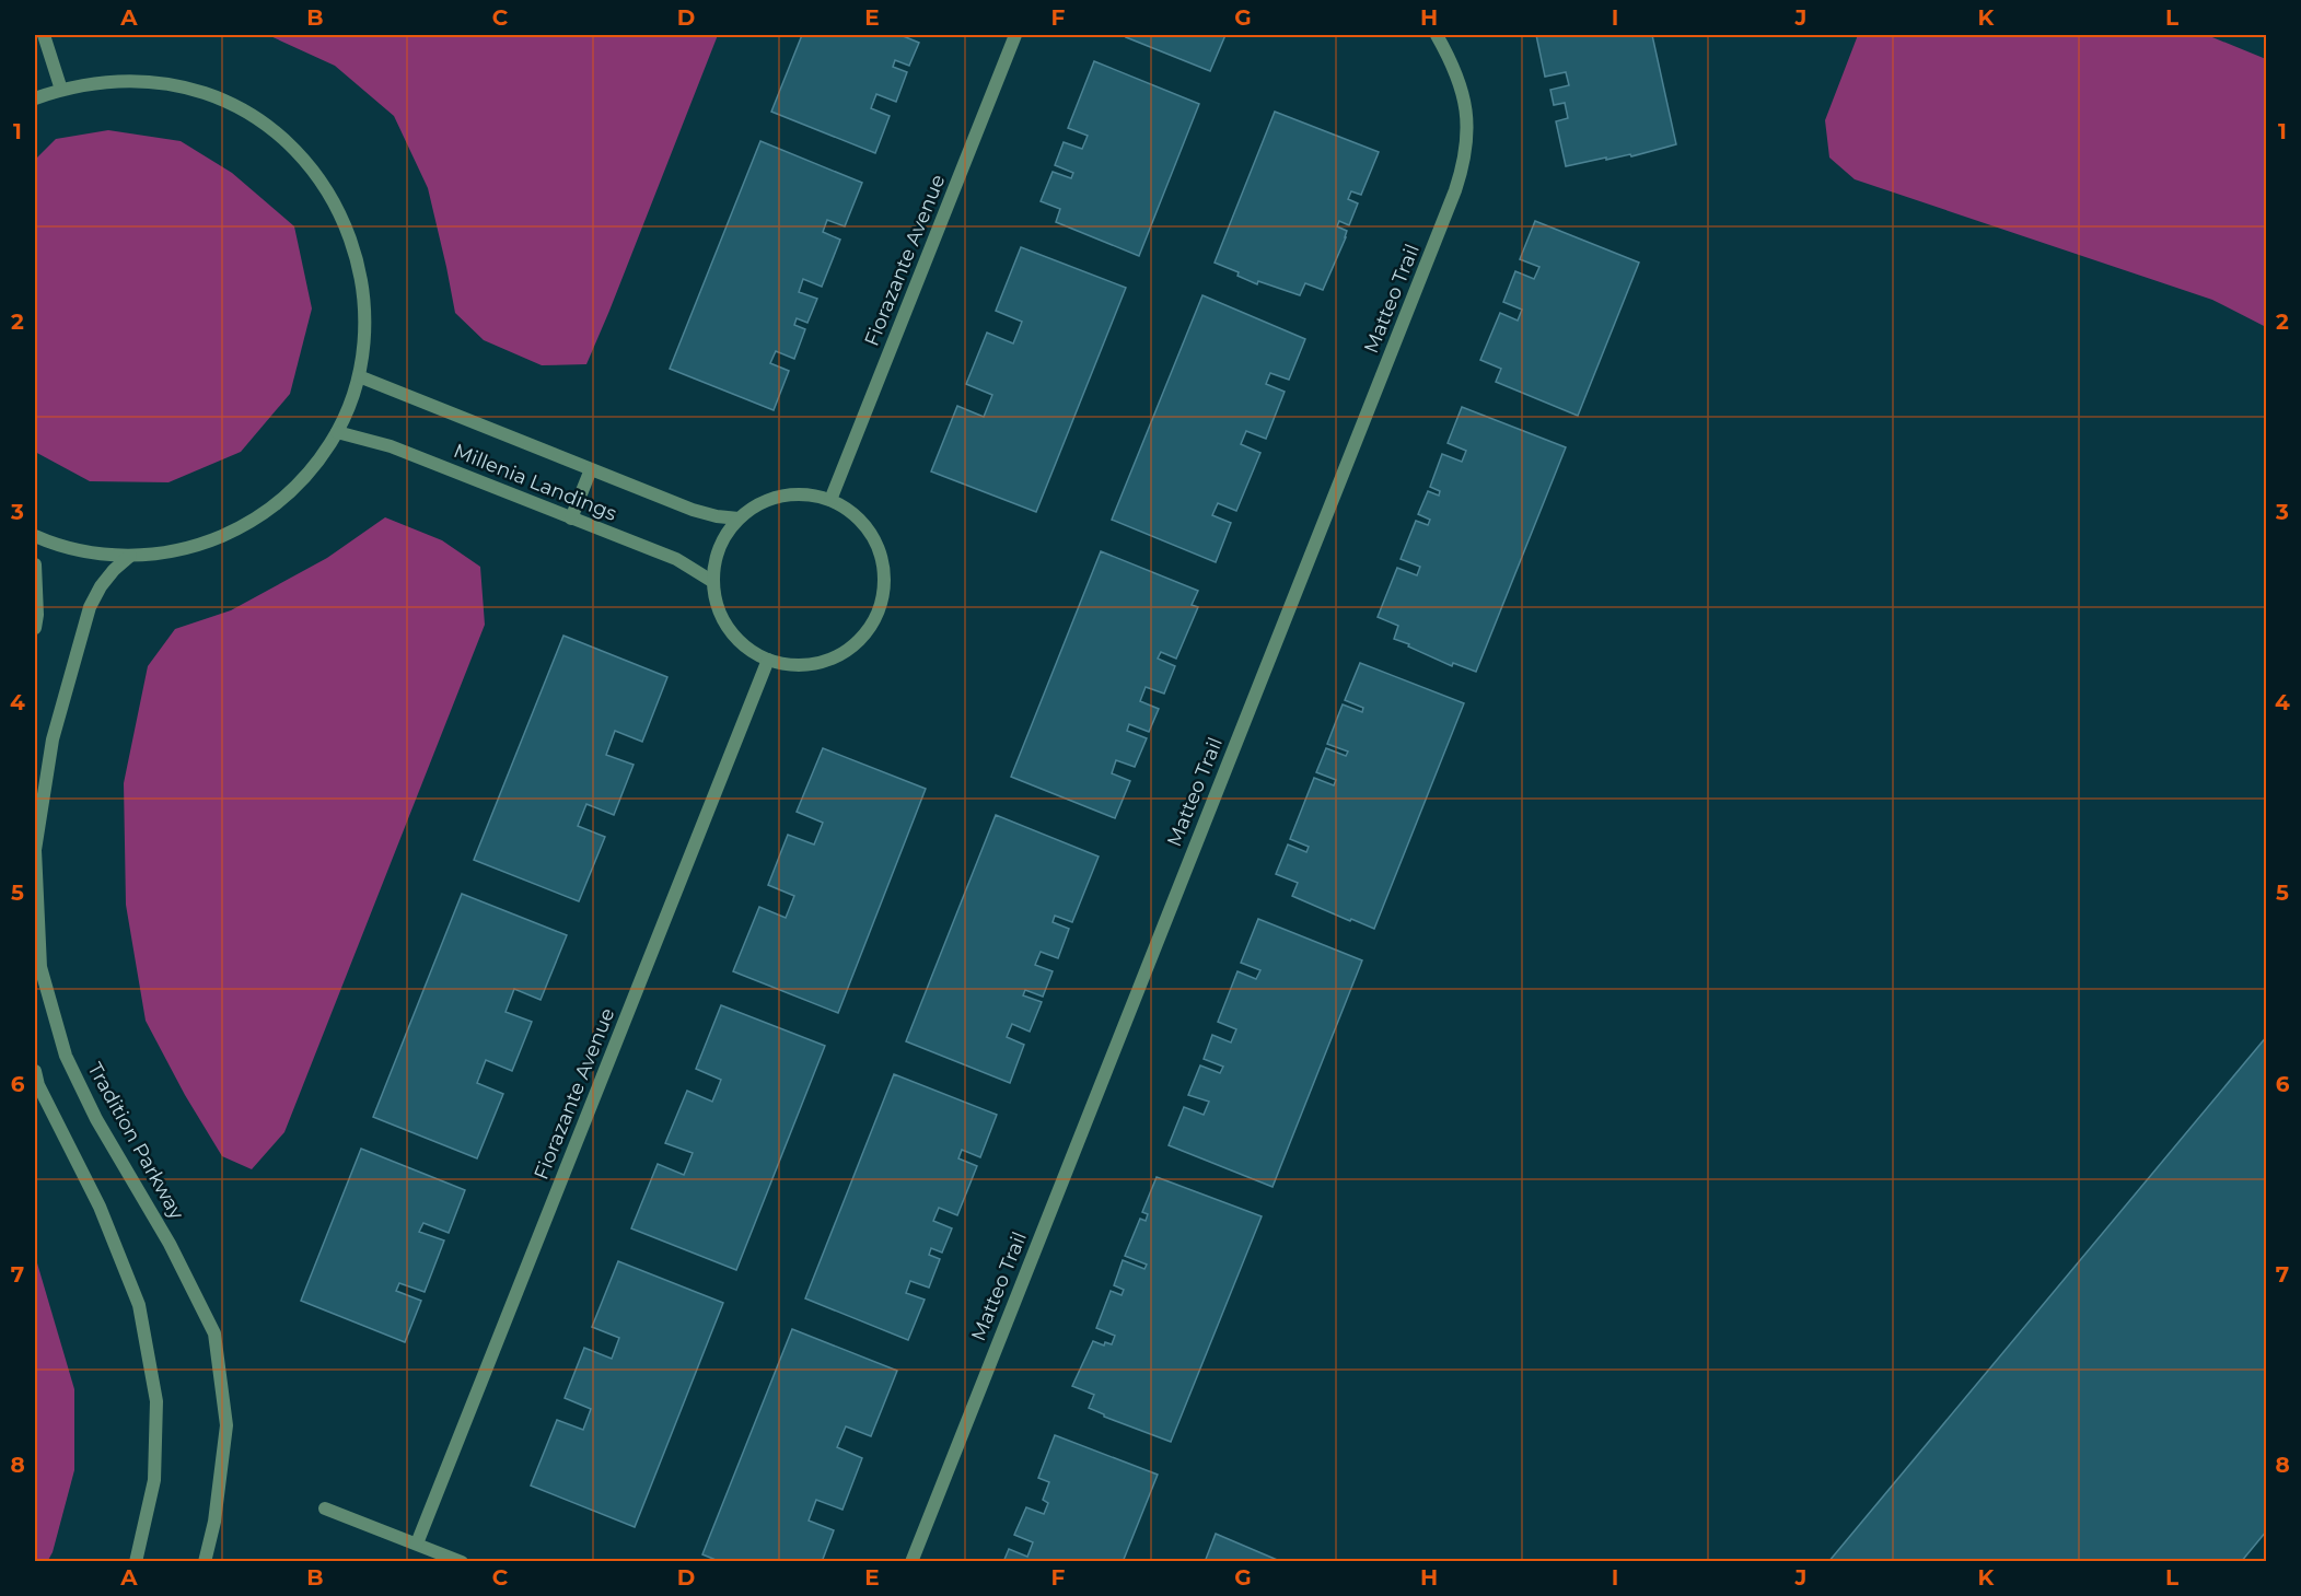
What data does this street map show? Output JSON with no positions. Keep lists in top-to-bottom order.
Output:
{
  "streets": {
    "street": [
      "Fiorazante Avenue",
      "Matteo Trail",
      "Millenia Landings",
      "Tradition Parkway"
    ]
  },
  "crossings": [
    ["Fiorazante Avenue", "Millenia Landings"]
  ],
  "grid": {
    "columns": [
      "A",
      "B",
      "C",
      "D",
      "E",
      "F",
      "G",
      "H",
      "I",
      "J",
      "K",
      "L"
    ],
    "rows": [
      "1",
      "2",
      "3",
      "4",
      "5",
      "6",
      "7",
      "8"
    ]
  }
}
